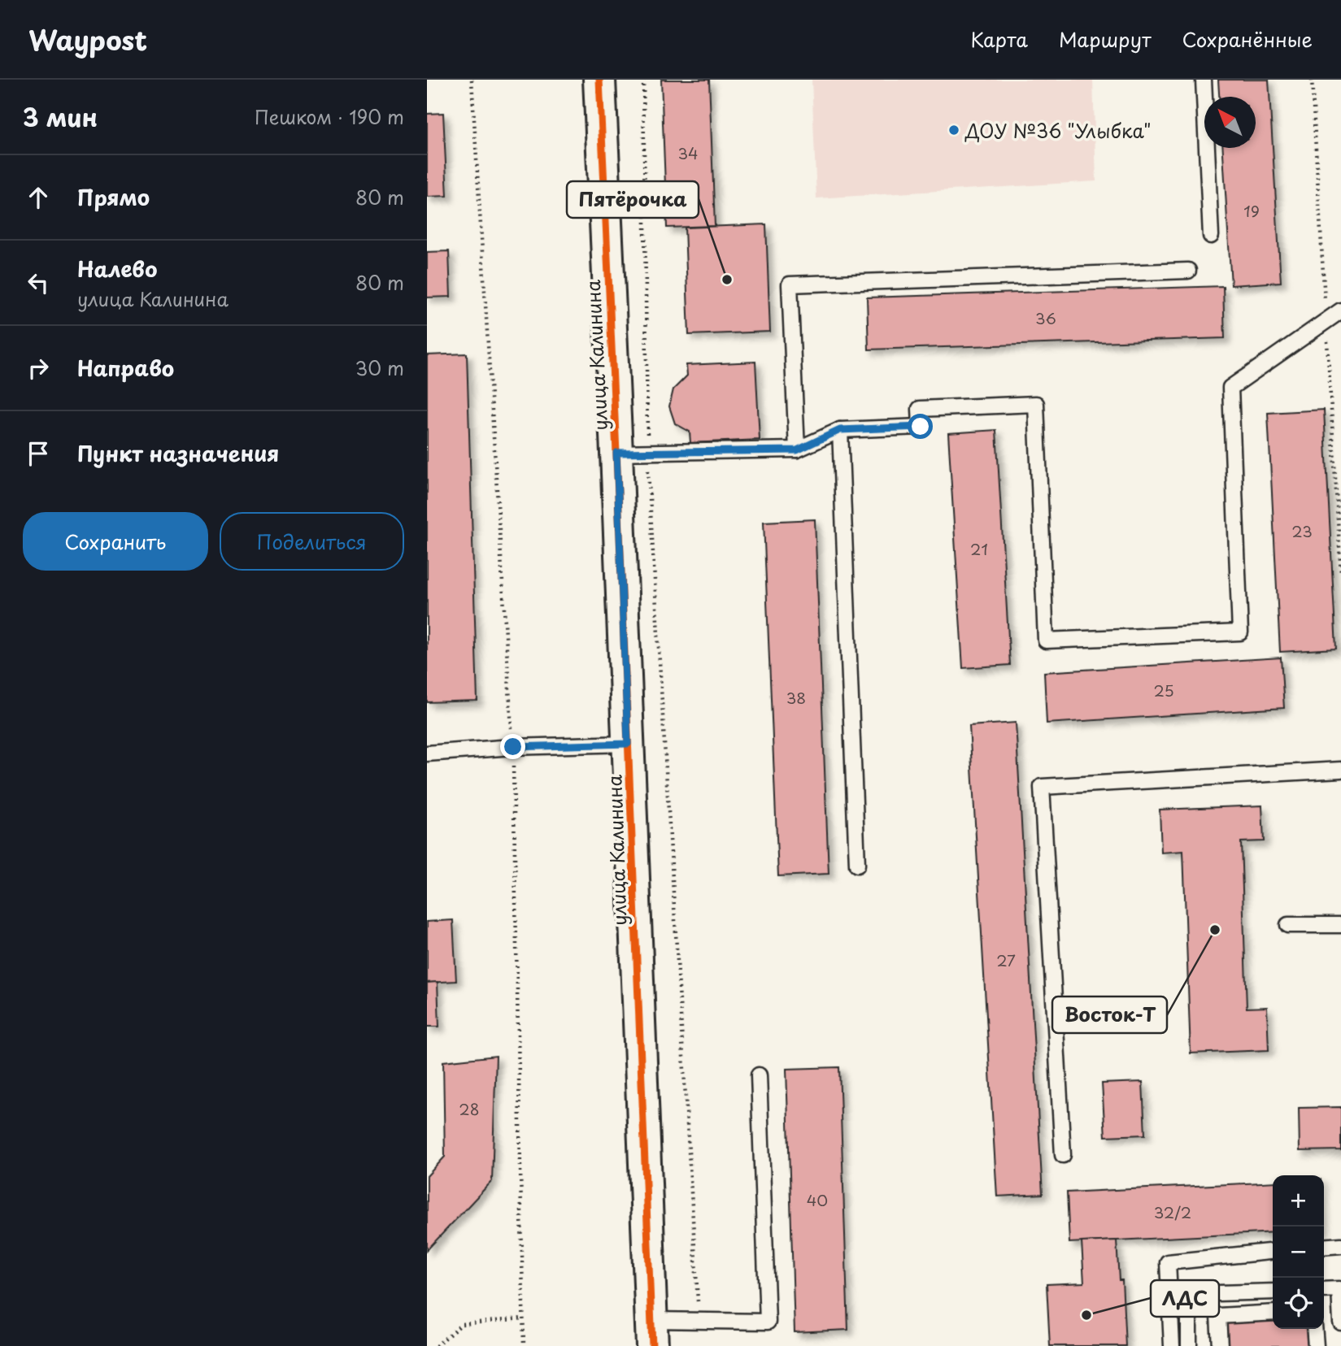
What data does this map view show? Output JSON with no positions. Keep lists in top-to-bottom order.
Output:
{
  "streets": {
    "street": ["улица Калинина"]
  },
  "places": [
    "ДОУ №36 \"Улыбка\"",
    "Пятёрочка",
    "Восток-Т",
    "ЛДС"
  ],
  "house_numbers": [
    "34",
    "19",
    "36",
    "23",
    "21",
    "25",
    "38",
    "27",
    "28",
    "40",
    "32/2"
  ],
  "north": "top left",
  "page": {
    "header": "Waypost",
    "nav": ["Карта", "Маршрут", "Сохранённые"],
    "heading": ["3 мин", "Пешком · 190 m"],
    "list": [
      ["Прямо", "80 m"],
      ["Налево", "улица Калинина", "80 m"],
      ["Направо", "30 m"],
      "Пункт назначения"
    ],
    "buttons": ["Сохранить", "Поделиться"],
    "map_buttons": ["+", "−"]
  }
}
